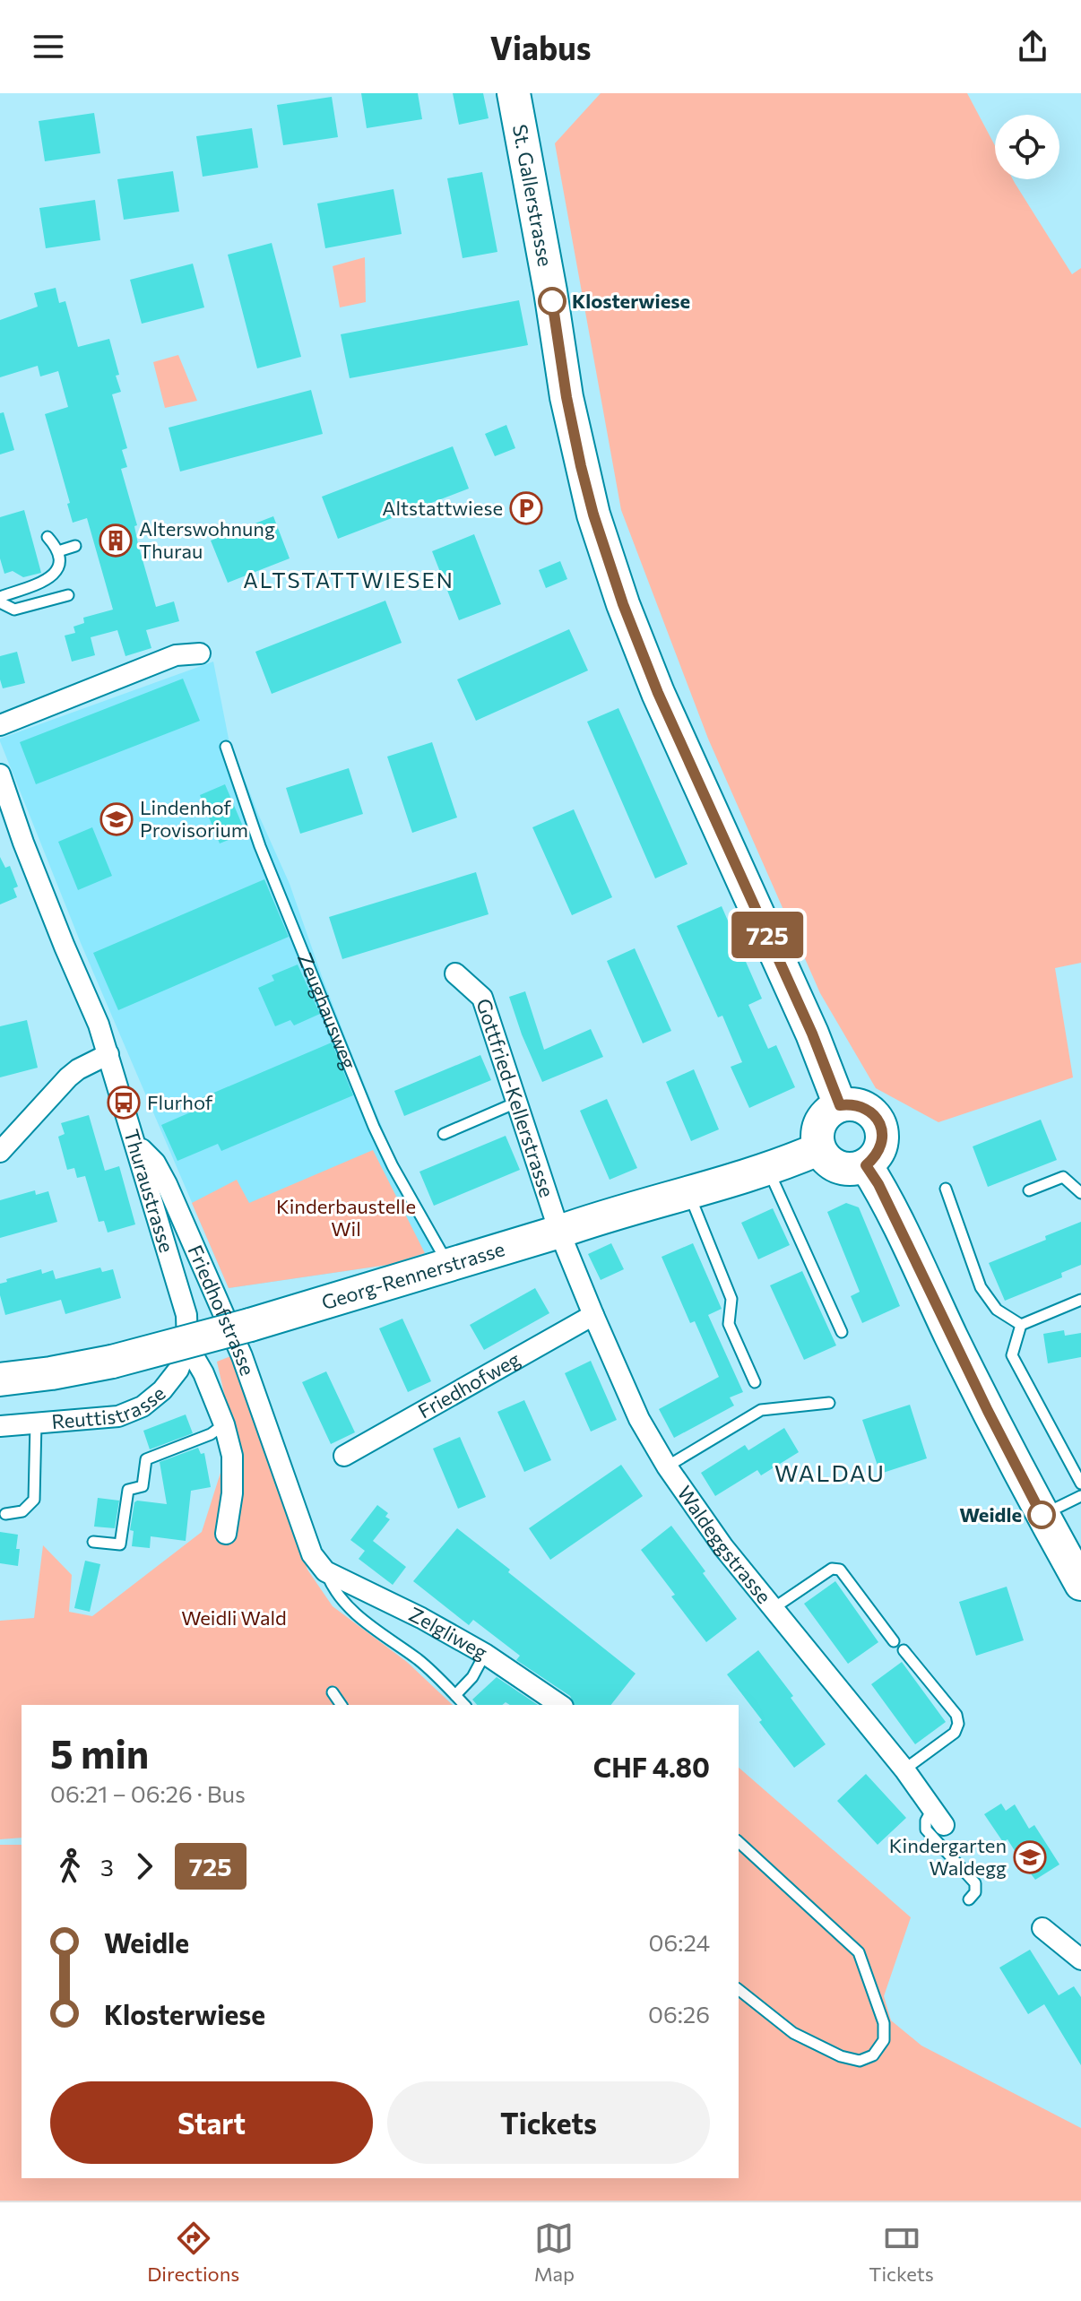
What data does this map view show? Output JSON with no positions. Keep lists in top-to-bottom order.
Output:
{
  "streets": {
    "main road": ["St. Gallerstrasse", "Georg-Rennerstrasse"],
    "street": [
      "Gottfried-Kellerstrasse",
      "Thuraustrasse",
      "Friedhofstrasse",
      "Friedhofweg",
      "Reuttistrasse",
      "Waldeggstrasse",
      "Zelgliweg"
    ],
    "lane": ["Zeughausweg"]
  },
  "crossings": [
    ["St. Gallerstrasse", "Georg-Rennerstrasse"],
    ["Zeughausweg", "Georg-Rennerstrasse"],
    ["Gottfried-Kellerstrasse", "Georg-Rennerstrasse"],
    ["Gottfried-Kellerstrasse", "Waldeggstrasse"],
    ["Thuraustrasse", "Friedhofstrasse"],
    ["Thuraustrasse", "Reuttistrasse"],
    ["Georg-Rennerstrasse", "Waldeggstrasse"],
    ["Friedhofstrasse", "Zelgliweg"],
    ["Friedhofweg", "Waldeggstrasse"]
  ],
  "districts": ["ALTSTATTWIESEN", "WALDAU"],
  "parks": ["Kinderbaustelle Wil", "Weidli Wald"],
  "places": {
    "other": ["Klosterwiese", "Weidle"],
    "parking": ["Altstattwiese"],
    "building": ["Alterswohnung Thurau"],
    "school or university": ["Lindenhof Provisorium", "Kindergarten Waldegg"],
    "bus stop": ["Flurhof"]
  },
  "lines": ["bus line 725"],
  "page": {
    "header": "Viabus",
    "on_map": "725",
    "heading": ["5 min", "06:21 – 06:26 · Bus", "CHF 4.80"],
    "legs": ["3", "725"],
    "list": [
      {
        "name": "Weidle",
        "value": "06:24"
      },
      {
        "name": "Klosterwiese",
        "value": "06:26"
      }
    ],
    "buttons": ["Start", "Tickets"],
    "tabs": ["Directions", "Map", "Tickets"]
  }
}
